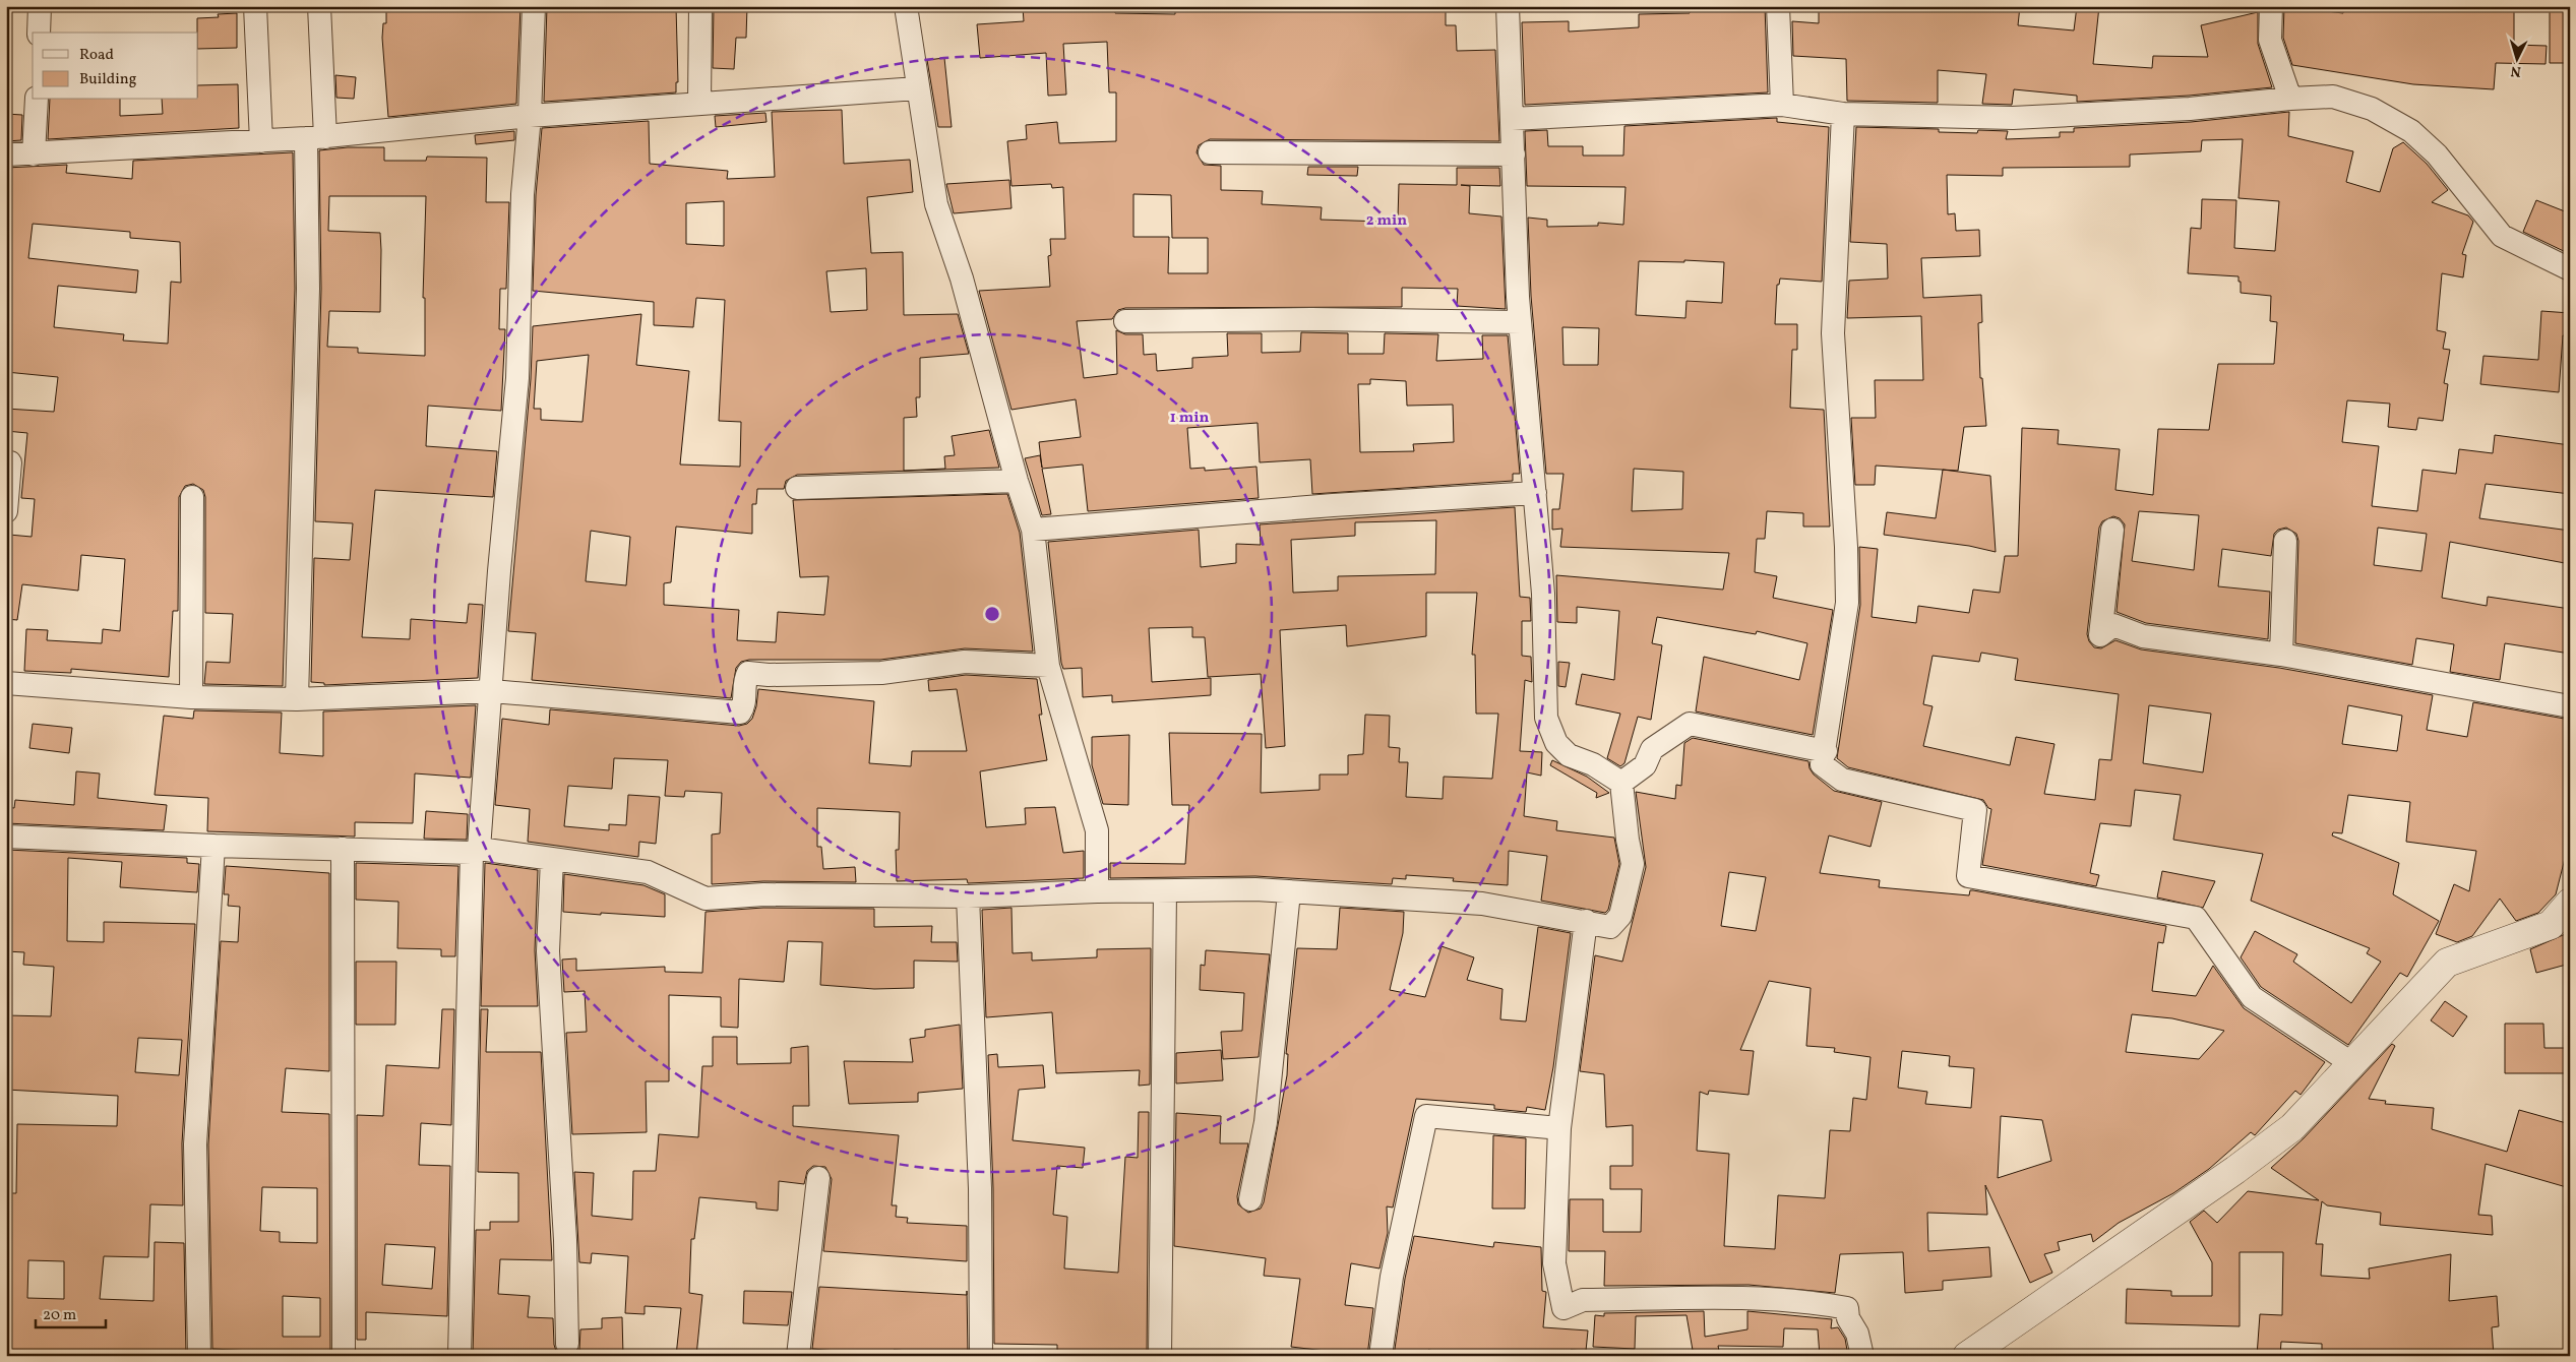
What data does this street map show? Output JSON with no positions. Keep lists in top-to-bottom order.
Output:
{
  "legend": ["Road", "Building"],
  "scale_bar": "20 m",
  "north": "bottom",
  "rings": ["2 min", "1 min"]
}
